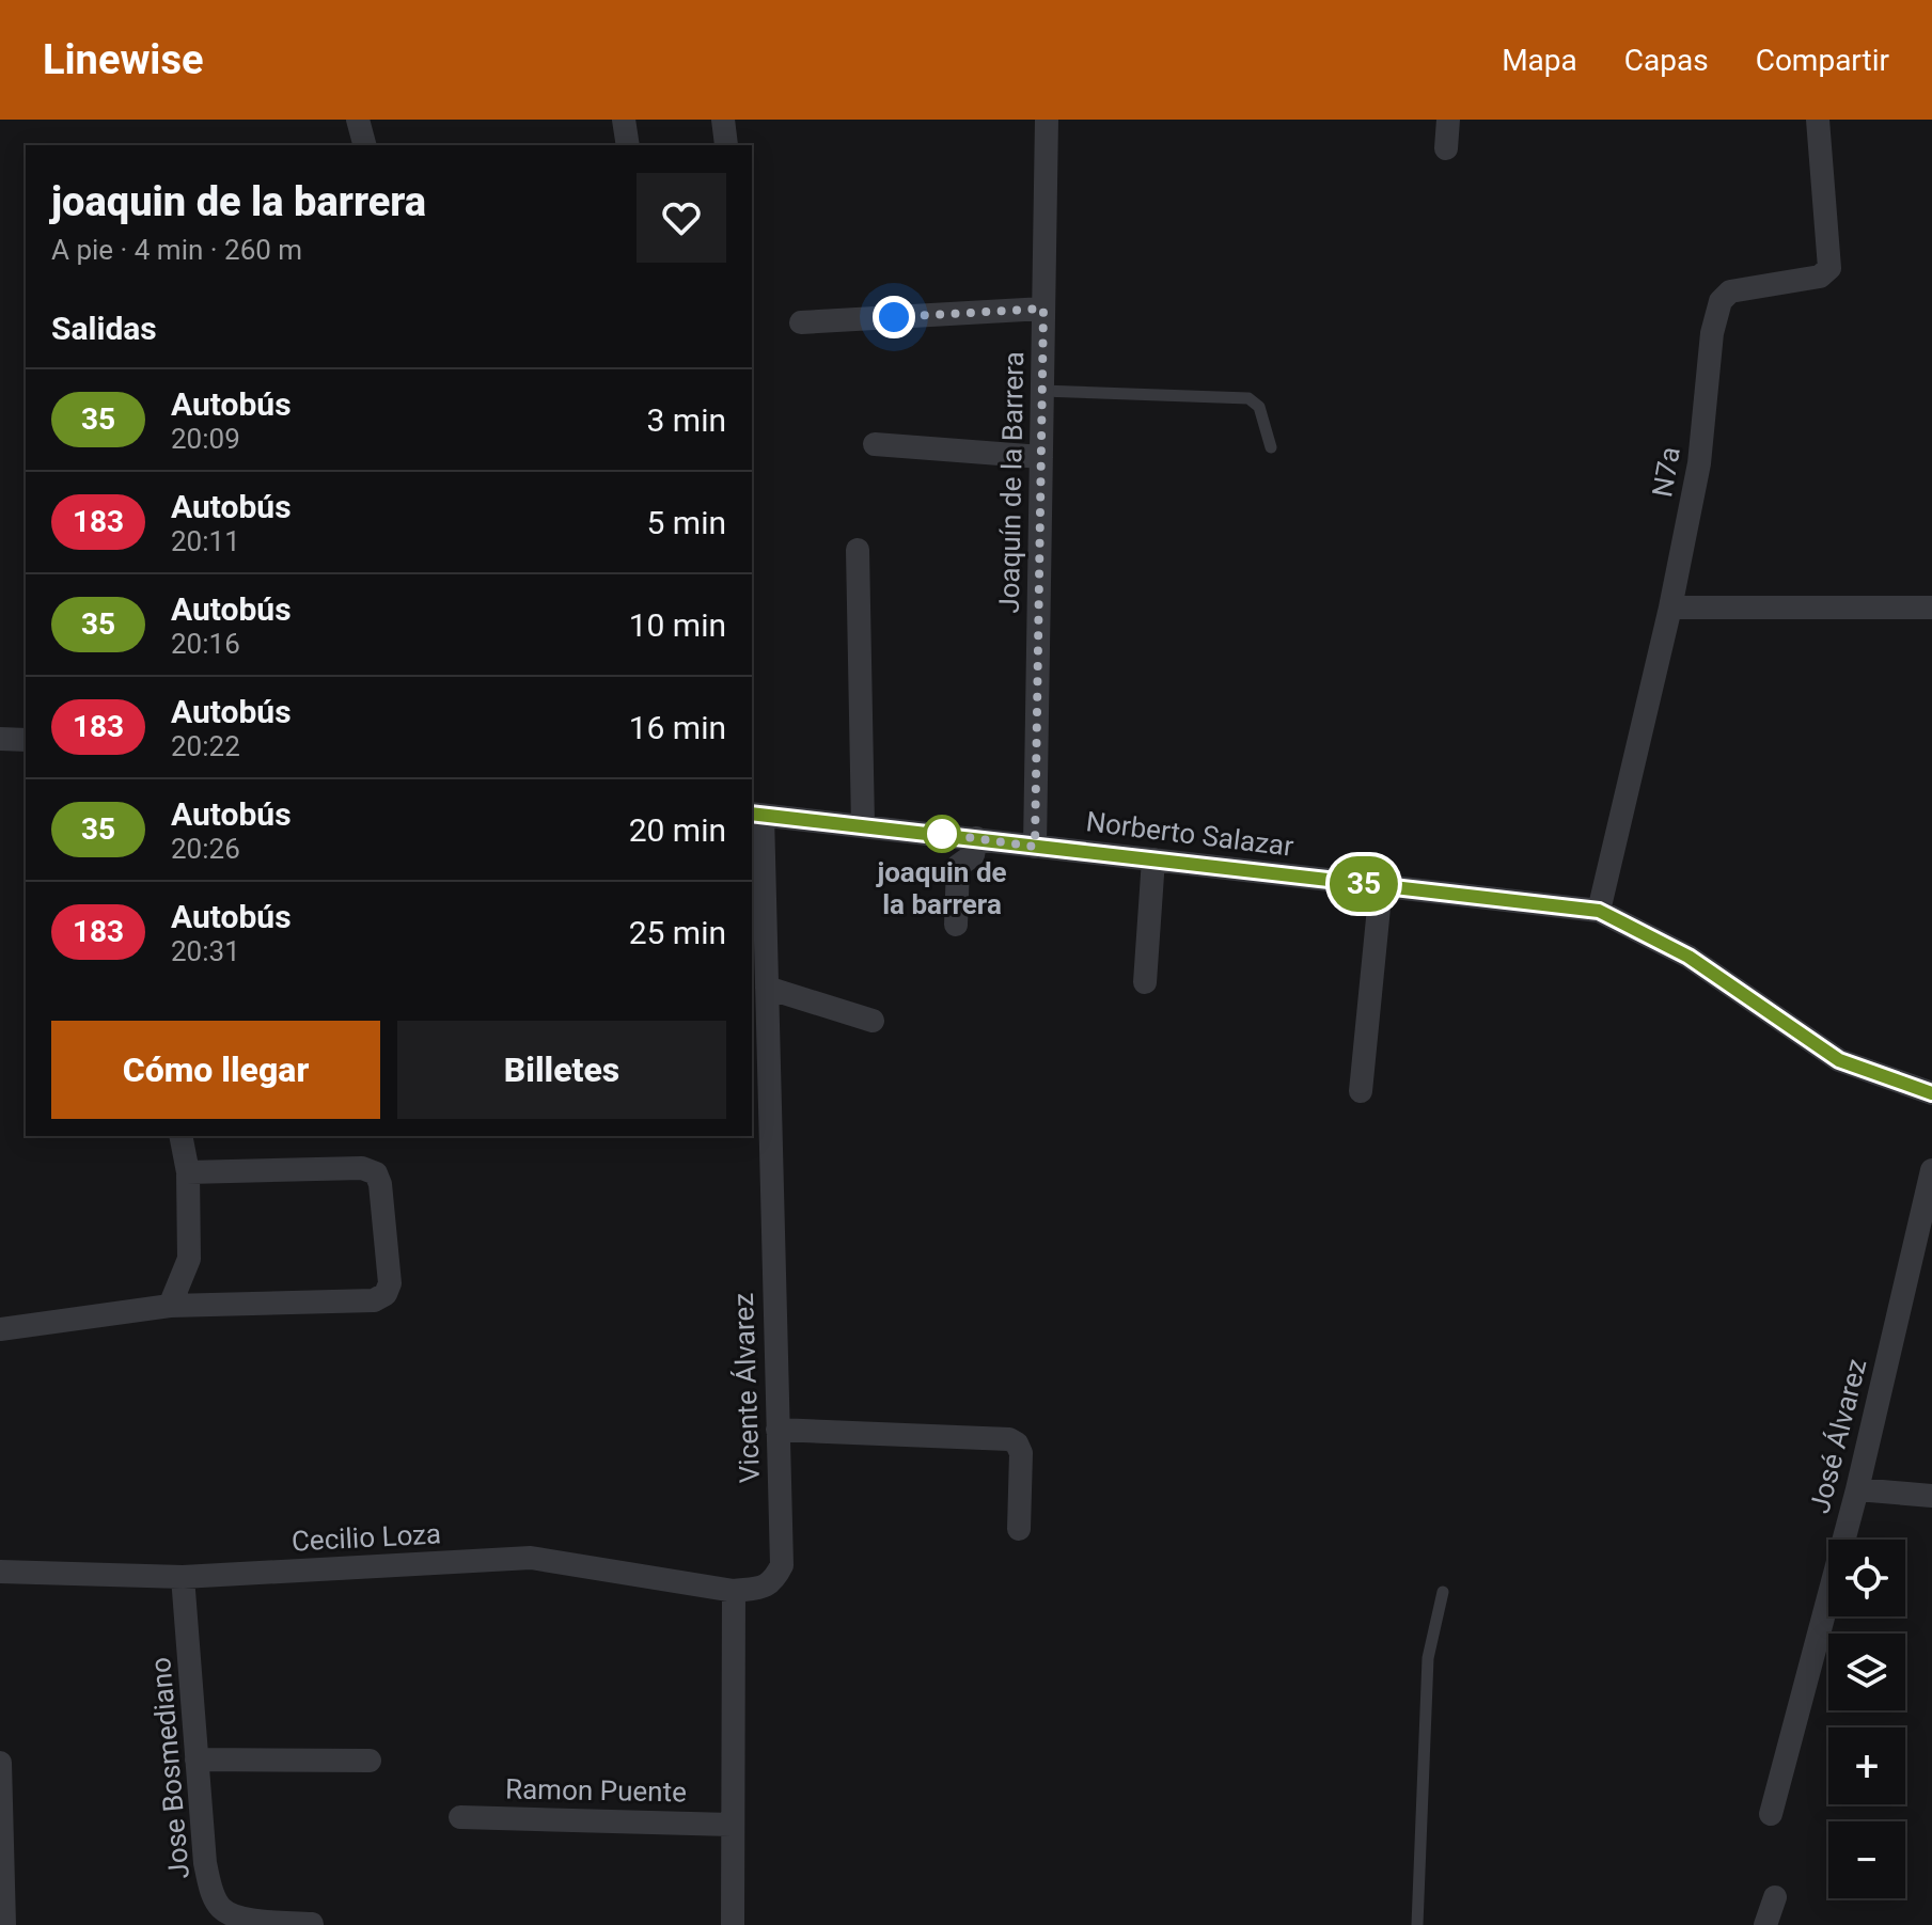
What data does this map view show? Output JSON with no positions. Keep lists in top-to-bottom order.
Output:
{
  "streets": {
    "street": [
      "N7a",
      "Joaquín de la Barrera",
      "Norberto Salazar",
      "Vicente Álvarez",
      "José Álvarez",
      "Cecilio Loza",
      "Jose Bosmediano",
      "Ramon Puente"
    ]
  },
  "crossings": [
    ["N7a", "Norberto Salazar"],
    ["Joaquín de la Barrera", "Norberto Salazar"],
    ["Norberto Salazar", "Vicente Álvarez"],
    ["Vicente Álvarez", "Cecilio Loza"],
    ["Cecilio Loza", "Jose Bosmediano"]
  ],
  "places": ["joaquin de la barrera"],
  "lines": ["bus line 35"],
  "page": {
    "header": "Linewise",
    "nav": ["Mapa", "Capas", "Compartir"],
    "on_map": "35",
    "heading": [
      ["joaquin de la barrera", "A pie · 4 min · 260 m"],
      "Salidas"
    ],
    "list": [
      {
        "mark": "35",
        "name": "Autobús",
        "note": "20:09",
        "value": "3 min"
      },
      {
        "mark": "183",
        "name": "Autobús",
        "note": "20:11",
        "value": "5 min"
      },
      {
        "mark": "35",
        "name": "Autobús",
        "note": "20:16",
        "value": "10 min"
      },
      {
        "mark": "183",
        "name": "Autobús",
        "note": "20:22",
        "value": "16 min"
      },
      {
        "mark": "35",
        "name": "Autobús",
        "note": "20:26",
        "value": "20 min"
      },
      {
        "mark": "183",
        "name": "Autobús",
        "note": "20:31",
        "value": "25 min"
      }
    ],
    "buttons": ["Cómo llegar", "Billetes"],
    "map_buttons": ["+", "−"]
  }
}
